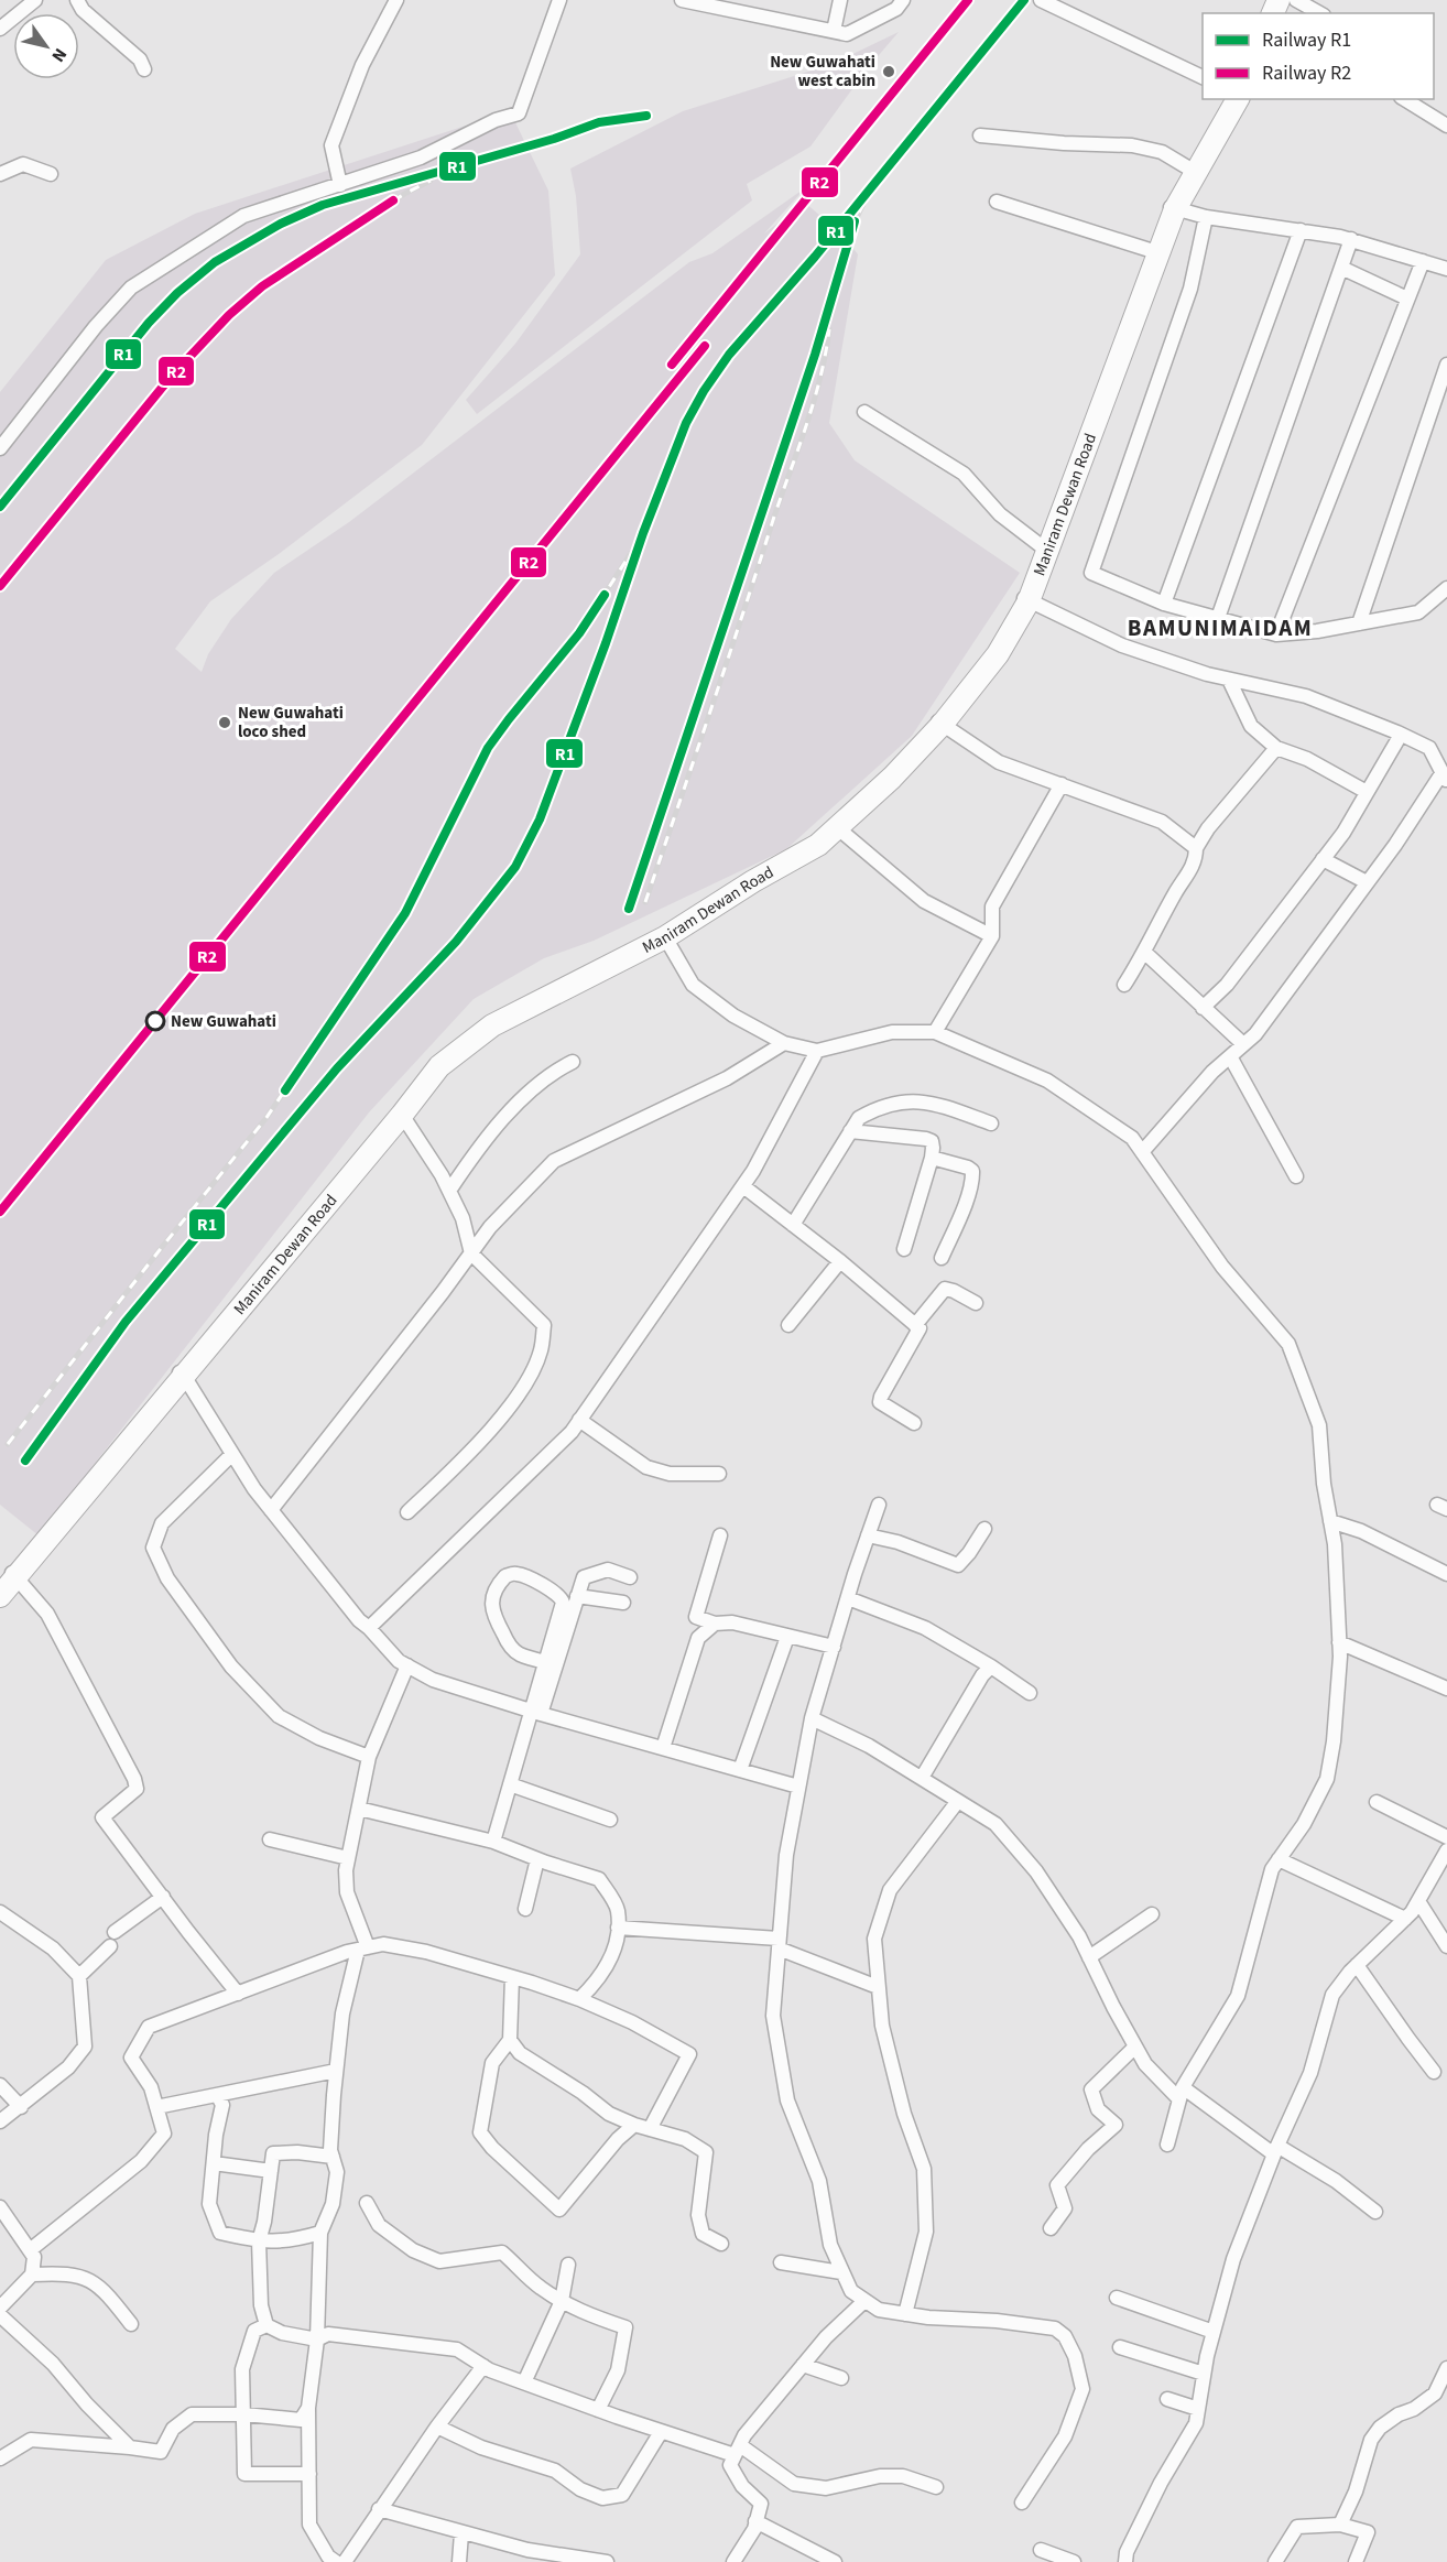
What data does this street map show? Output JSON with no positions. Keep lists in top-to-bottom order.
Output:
{
  "streets": {
    "main road": ["Maniram Dewan Road"]
  },
  "districts": ["BAMUNIMAIDAM"],
  "places": ["New Guwahati west cabin", "New Guwahati loco shed", "New Guwahati"],
  "lines": ["rail line R1", "rail line R2"],
  "legend": ["Railway R1", "Railway R2"],
  "north": "bottom right"
}
